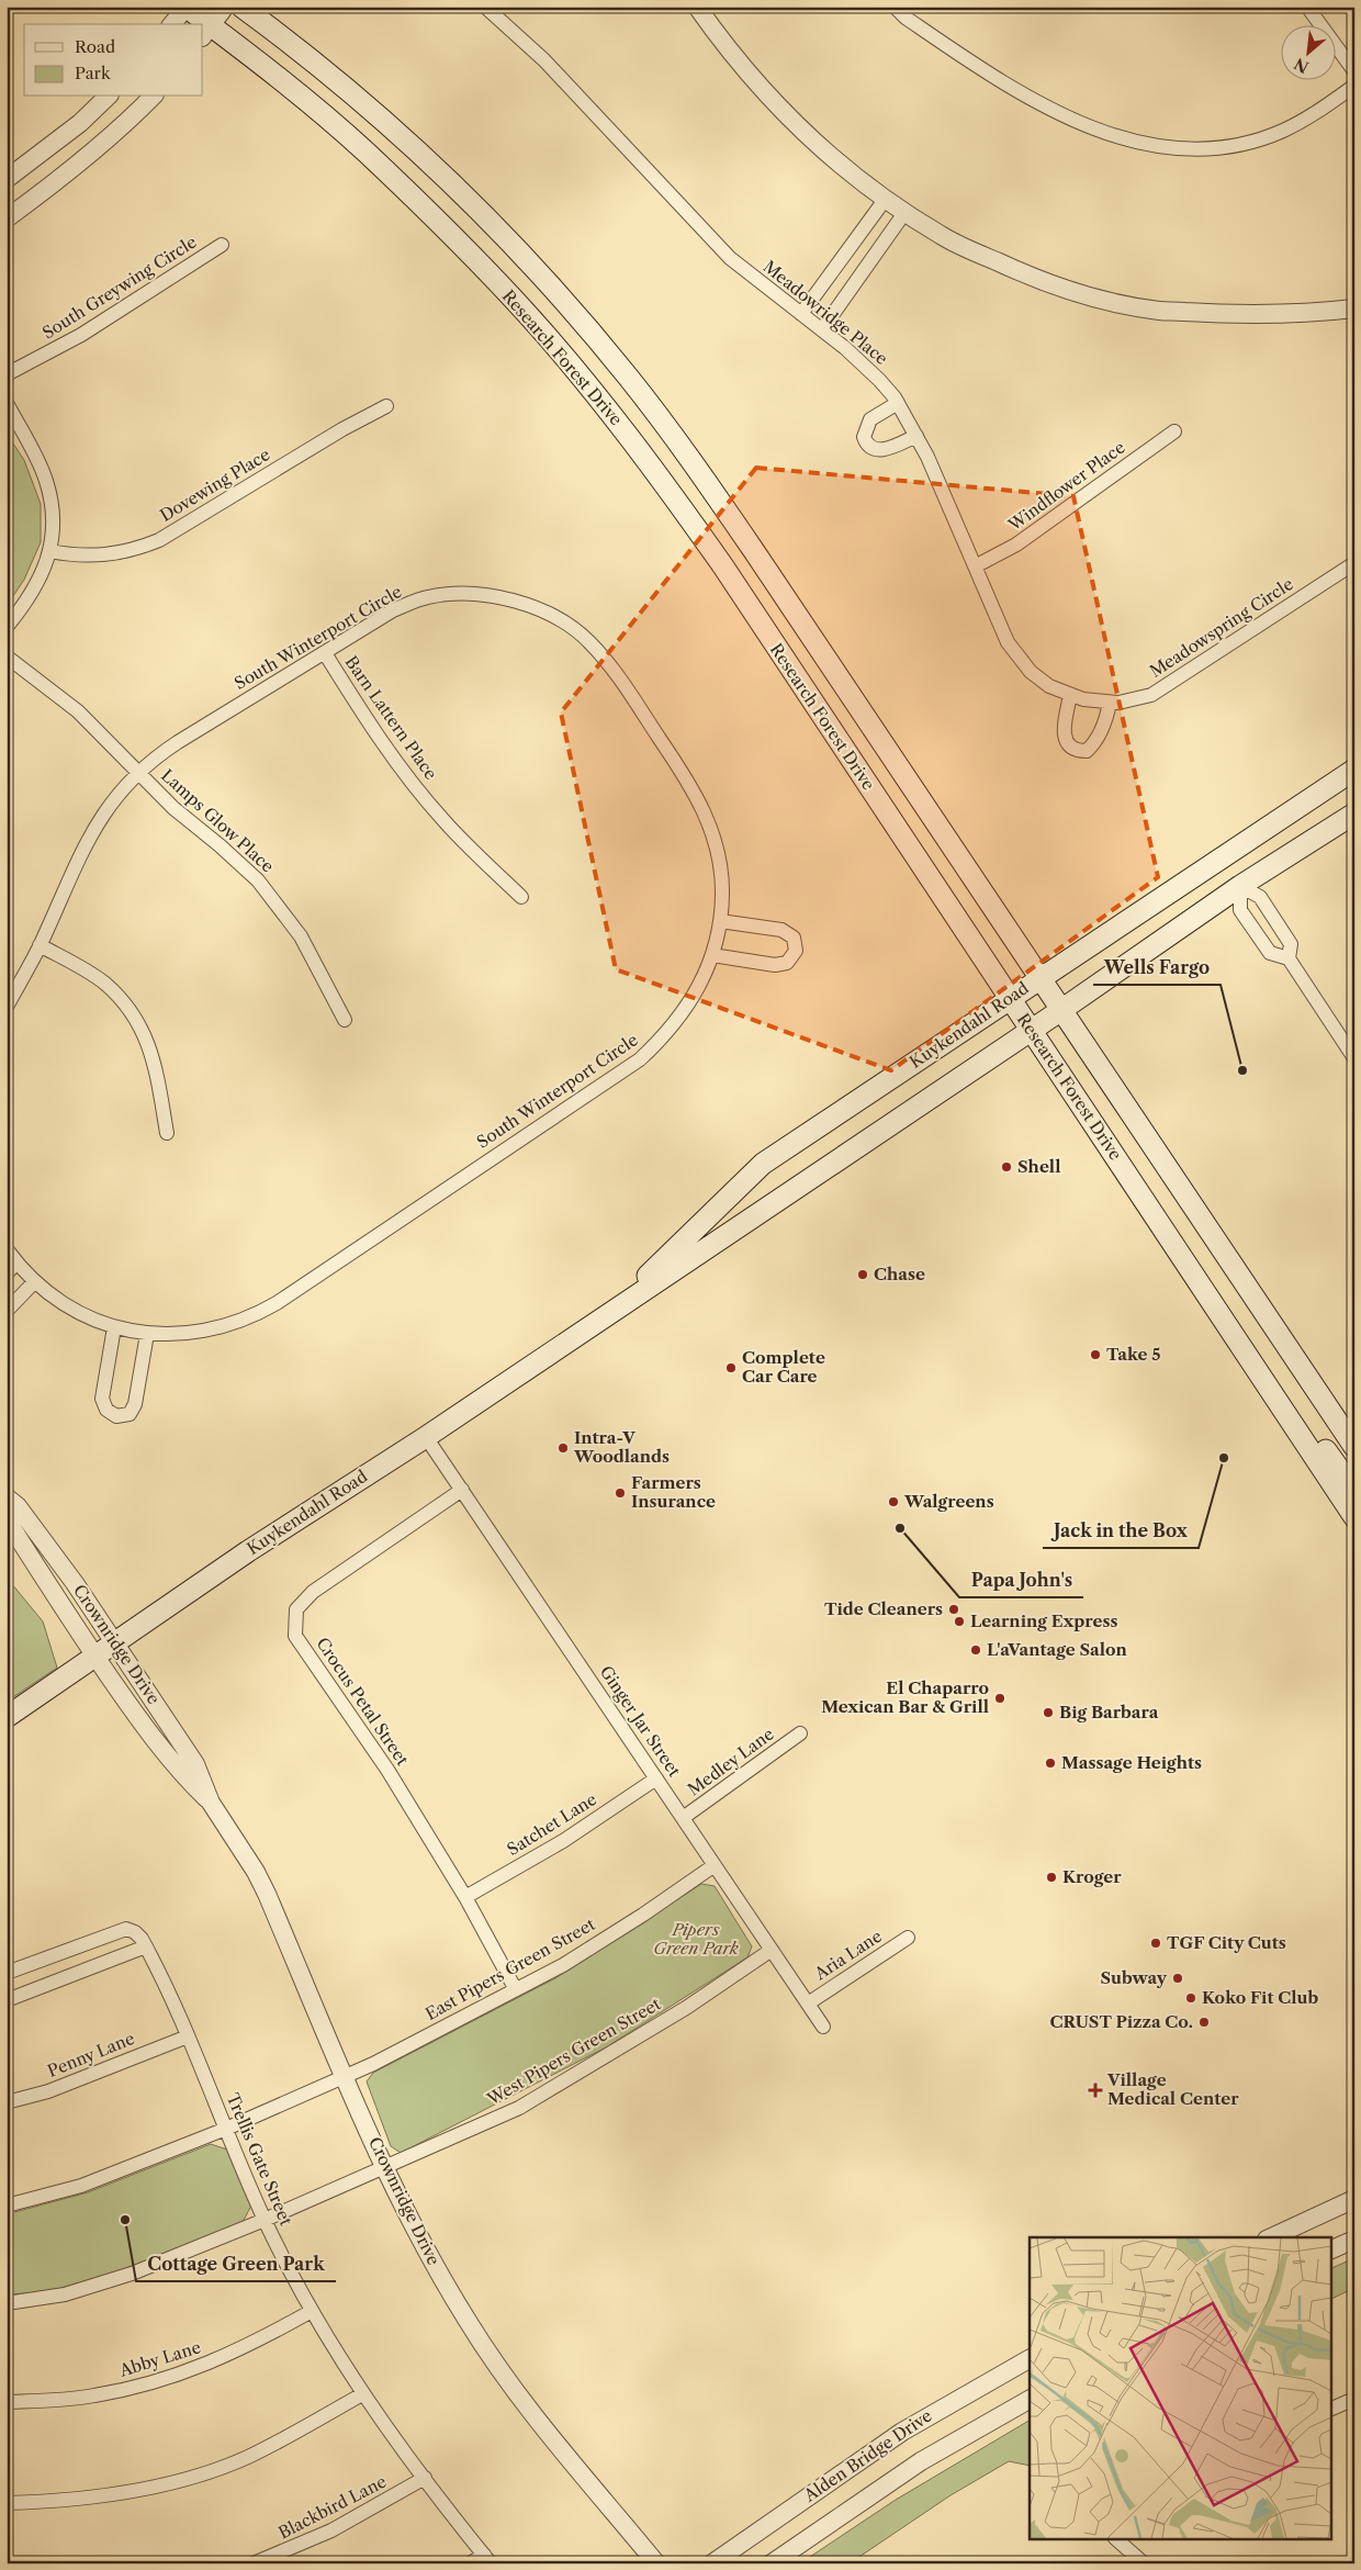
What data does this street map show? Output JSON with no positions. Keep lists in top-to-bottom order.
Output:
{
  "streets": {
    "main road": ["Research Forest Drive", "Kuykendahl Road"],
    "street": [
      "South Greywing Circle",
      "Meadowridge Place",
      "Dovewing Place",
      "Windflower Place",
      "Meadowspring Circle",
      "South Winterport Circle",
      "Barn Lattern Place",
      "Lamps Glow Place",
      "Crownridge Drive",
      "Crocus Petal Street",
      "Ginger Jar Street",
      "Medley Lane",
      "Satchet Lane",
      "Aria Lane",
      "East Pipers Green Street",
      "West Pipers Green Street",
      "Penny Lane",
      "Trellis Gate Street",
      "Abby Lane",
      "Alden Bridge Drive",
      "Blackbird Lane"
    ]
  },
  "crossings": [
    ["Meadowridge Place", "Windflower Place"],
    ["Meadowridge Place", "Meadowspring Circle"],
    ["Research Forest Drive", "Kuykendahl Road"],
    ["South Winterport Circle", "Barn Lattern Place"],
    ["South Winterport Circle", "Lamps Glow Place"],
    ["Kuykendahl Road", "Crownridge Drive"],
    ["Kuykendahl Road", "Ginger Jar Street"],
    ["Crownridge Drive", "East Pipers Green Street"],
    ["Crownridge Drive", "West Pipers Green Street"],
    ["Crocus Petal Street", "Ginger Jar Street"],
    ["Crocus Petal Street", "Satchet Lane"],
    ["Crocus Petal Street", "East Pipers Green Street"],
    ["Ginger Jar Street", "Medley Lane"],
    ["Ginger Jar Street", "Satchet Lane"],
    ["Ginger Jar Street", "Aria Lane"],
    ["Ginger Jar Street", "East Pipers Green Street"],
    ["Ginger Jar Street", "West Pipers Green Street"],
    ["East Pipers Green Street", "Trellis Gate Street"],
    ["West Pipers Green Street", "Trellis Gate Street"],
    ["Penny Lane", "Trellis Gate Street"],
    ["Trellis Gate Street", "Abby Lane"],
    ["Trellis Gate Street", "Blackbird Lane"]
  ],
  "parks": ["Pipers Green Park"],
  "places": {
    "other": [
      "Wells Fargo",
      "Shell",
      "Chase",
      "Take 5",
      "Complete Car Care",
      "Intra-V Woodlands",
      "Jack in the Box",
      "Farmers Insurance",
      "Walgreens",
      "Papa John's",
      "Tide Cleaners",
      "Learning Express",
      "L'aVantage Salon",
      "El Chaparro Mexican Bar & Grill",
      "Big Barbara",
      "Massage Heights",
      "Kroger",
      "TGF City Cuts",
      "Subway",
      "Koko Fit Club",
      "CRUST Pizza Co.",
      "Cottage Green Park"
    ],
    "health": ["Village Medical Center"]
  },
  "legend": ["Road", "Park"],
  "north": "bottom left"
}
